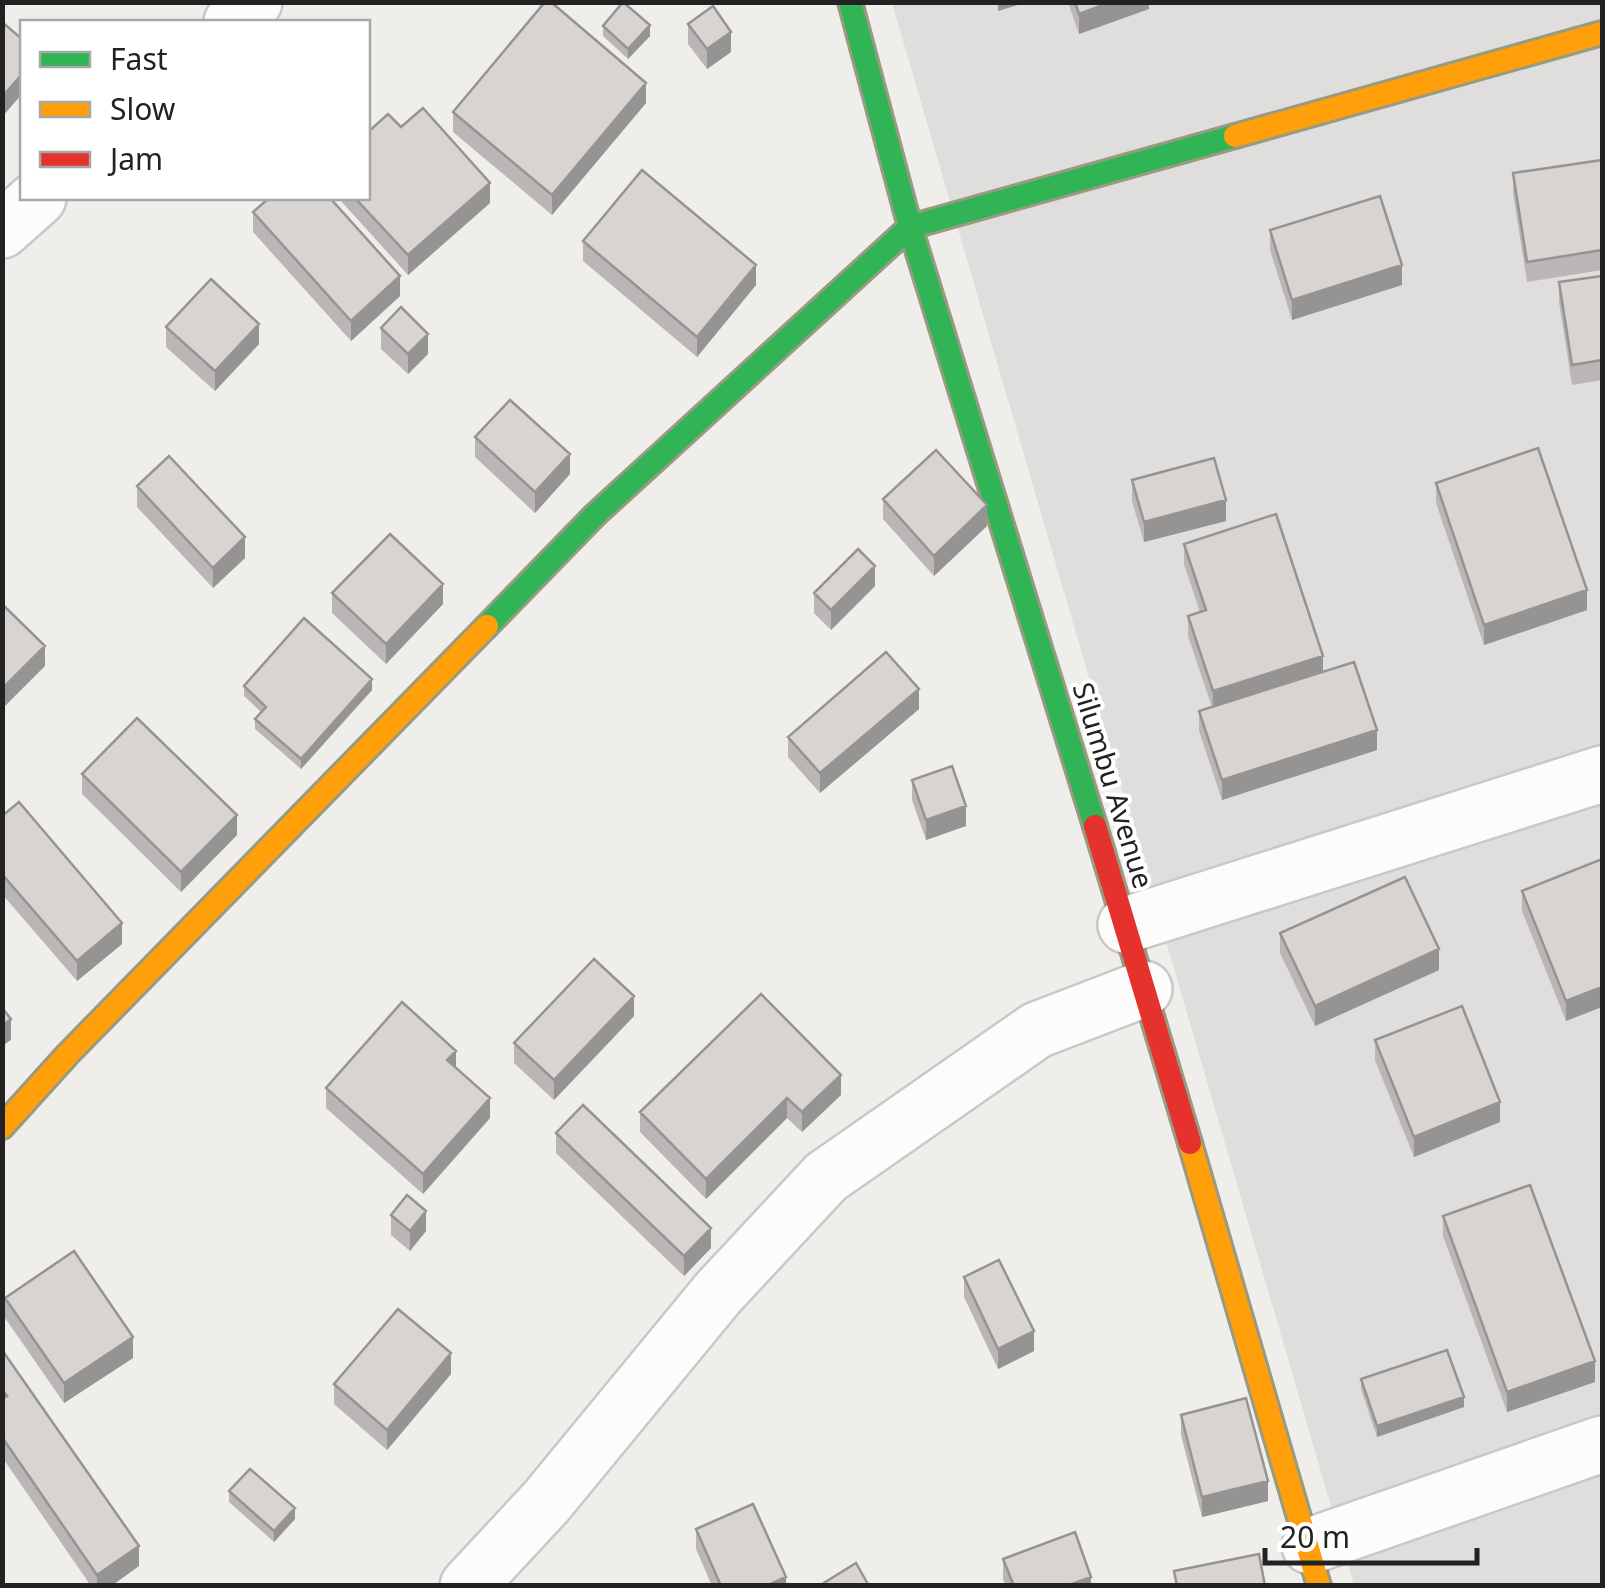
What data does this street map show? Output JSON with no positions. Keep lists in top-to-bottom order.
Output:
{
  "streets": {
    "street": ["Silumbu Avenue"]
  },
  "legend": ["Fast", "Slow", "Jam"],
  "scale_bar": "20 m"
}
